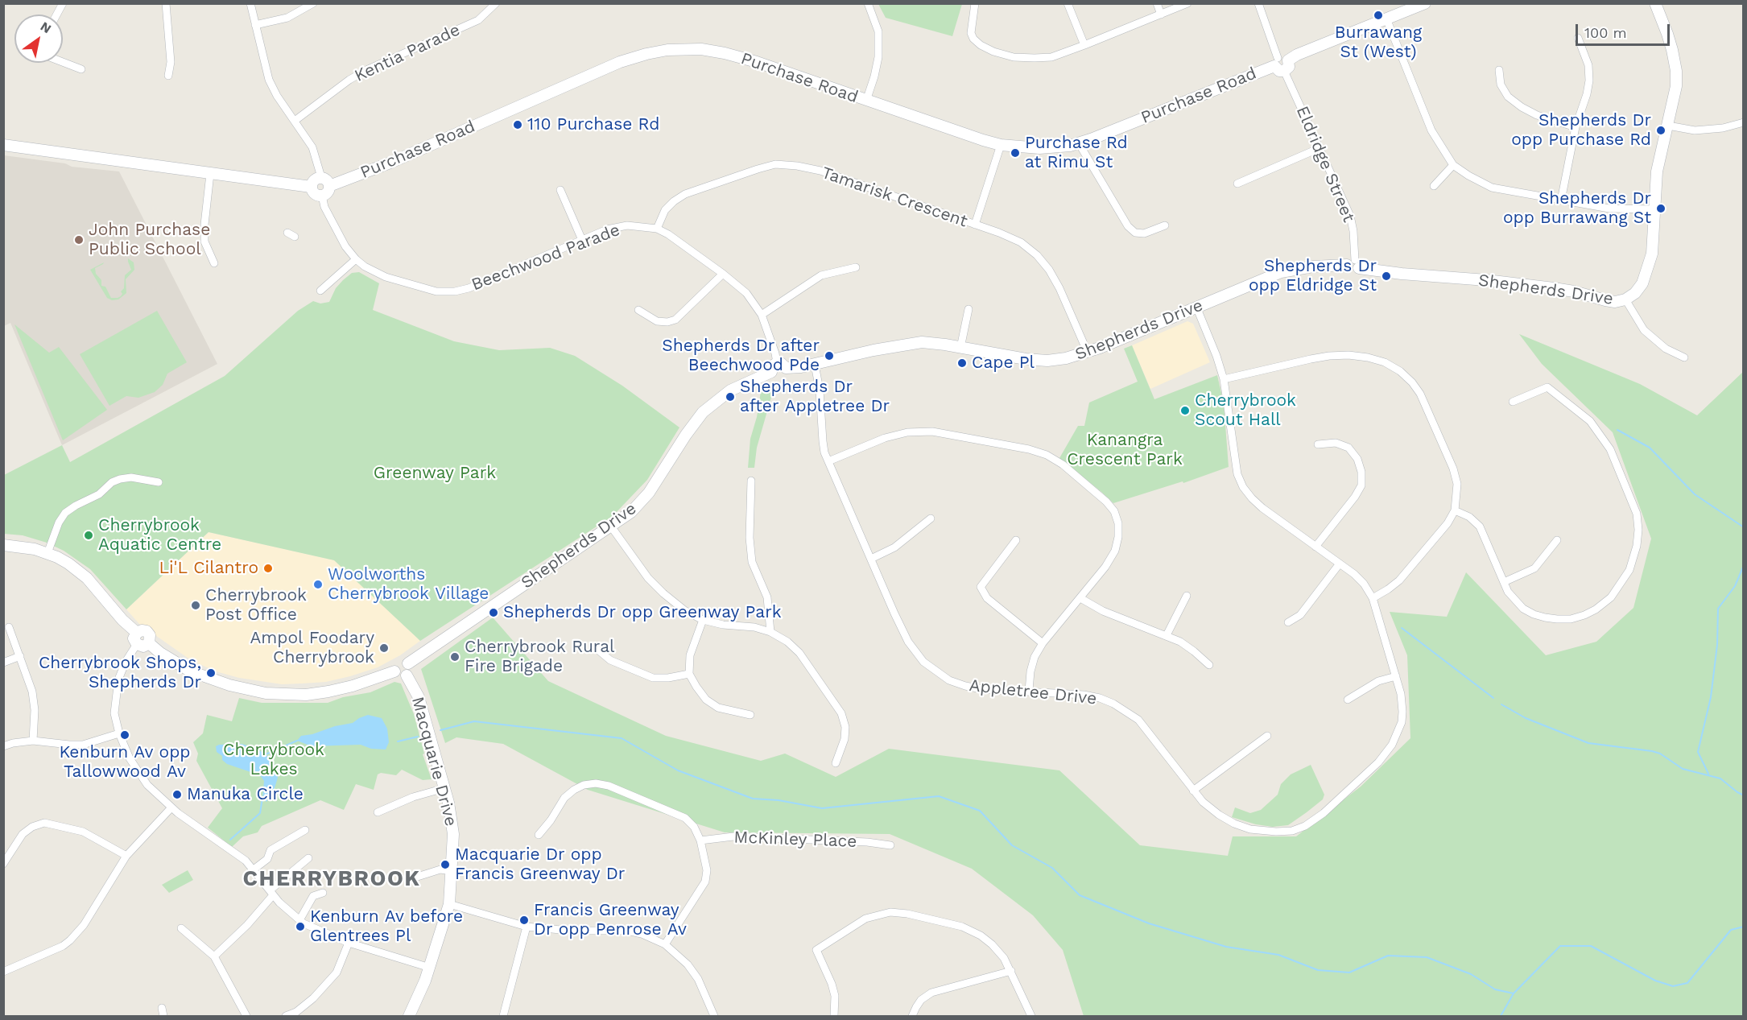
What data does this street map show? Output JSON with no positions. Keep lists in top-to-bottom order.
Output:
{
  "streets": {
    "main road": ["Purchase Road", "Shepherds Drive", "Macquarie Drive"],
    "street": [
      "Kentia Parade",
      "Eldridge Street",
      "Tamarisk Crescent",
      "Beechwood Parade",
      "Appletree Drive",
      "McKinley Place"
    ]
  },
  "crossings": [
    ["Purchase Road", "Eldridge Street"],
    ["Purchase Road", "Beechwood Parade"],
    ["Eldridge Street", "Shepherds Drive"],
    ["Tamarisk Crescent", "Beechwood Parade"],
    ["Tamarisk Crescent", "Shepherds Drive"],
    ["Beechwood Parade", "Shepherds Drive"],
    ["Shepherds Drive", "Appletree Drive"],
    ["Shepherds Drive", "Macquarie Drive"]
  ],
  "districts": ["CHERRYBROOK"],
  "parks": ["Kanangra Crescent Park", "Greenway Park", "Cherrybrook Lakes"],
  "places": [
    "Burrawang St (West)",
    "110 Purchase Rd",
    "Shepherds Dr opp Purchase Rd",
    "Purchase Rd at Rimu St",
    "Shepherds Dr opp Burrawang St",
    "John Purchase Public School",
    "Shepherds Dr opp Eldridge St",
    "Shepherds Dr after Beechwood Pde",
    "Cape Pl",
    "Shepherds Dr after Appletree Dr",
    "Cherrybrook Scout Hall",
    "Cherrybrook Aquatic Centre",
    "Li'L Cilantro",
    "Woolworths Cherrybrook Village",
    "Cherrybrook Post Office",
    "Shepherds Dr opp Greenway Park",
    "Ampol Foodary Cherrybrook",
    "Cherrybrook Rural Fire Brigade",
    "Cherrybrook Shops, Shepherds Dr",
    "Kenburn Av opp Tallowwood Av",
    "Manuka Circle",
    "Macquarie Dr opp Francis Greenway Dr",
    "Francis Greenway Dr opp Penrose Av",
    "Kenburn Av before Glentrees Pl"
  ],
  "scale_bar": "100 m",
  "north": "top right"
}
